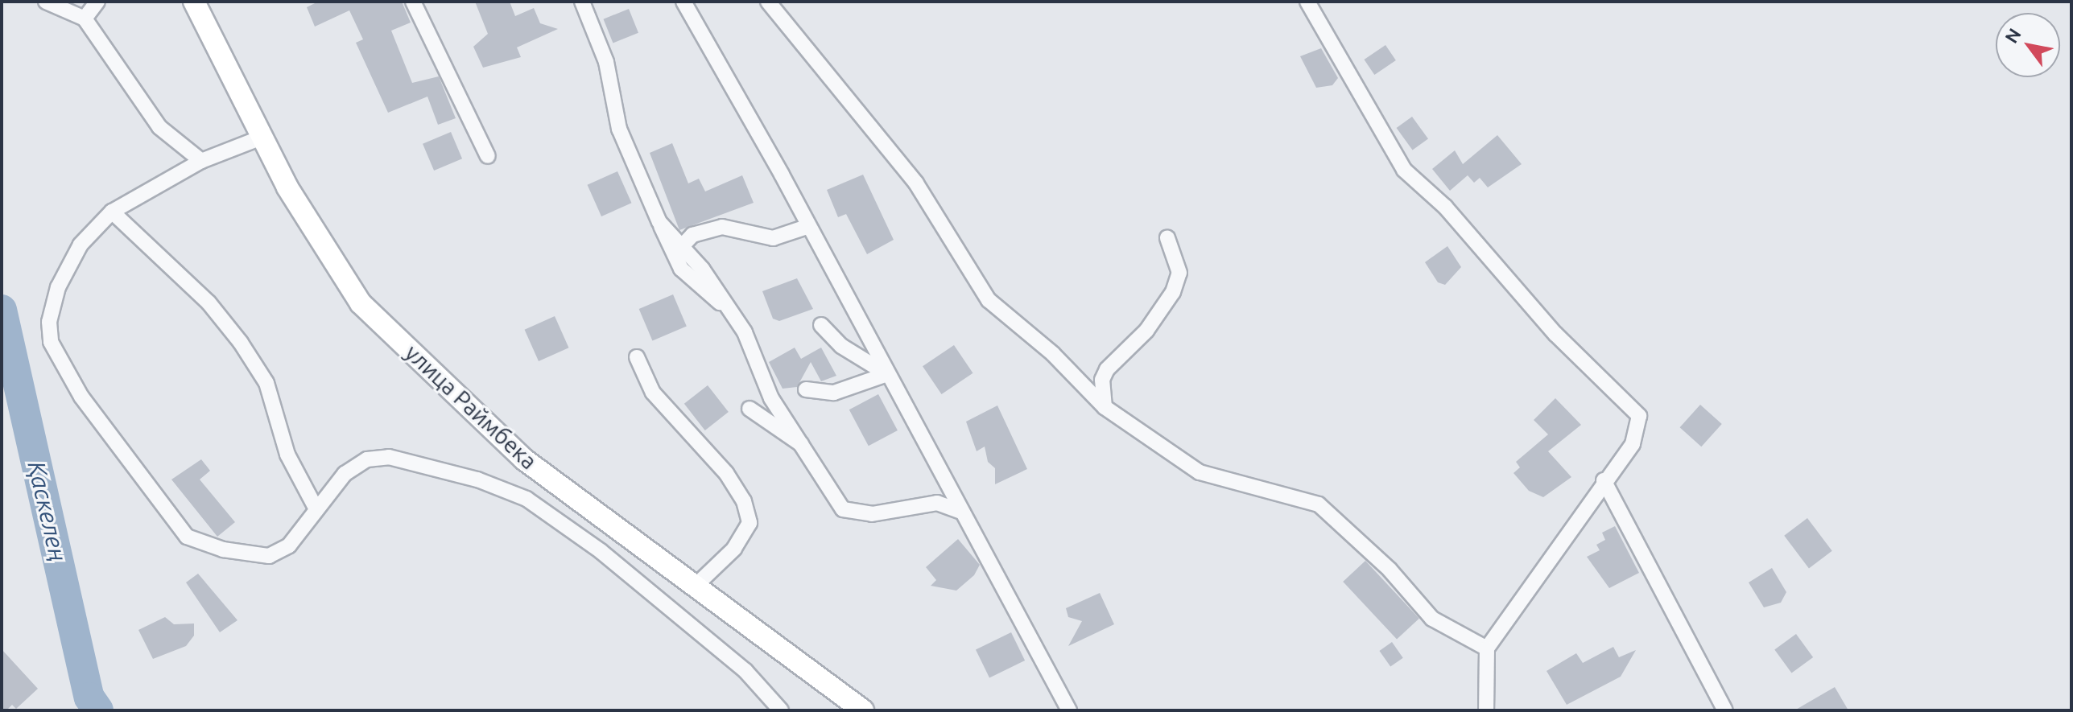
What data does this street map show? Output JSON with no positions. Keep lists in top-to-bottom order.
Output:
{
  "streets": {
    "street": ["улица Раймбека"]
  },
  "water": ["Қаскелең"],
  "north": "top left"
}
